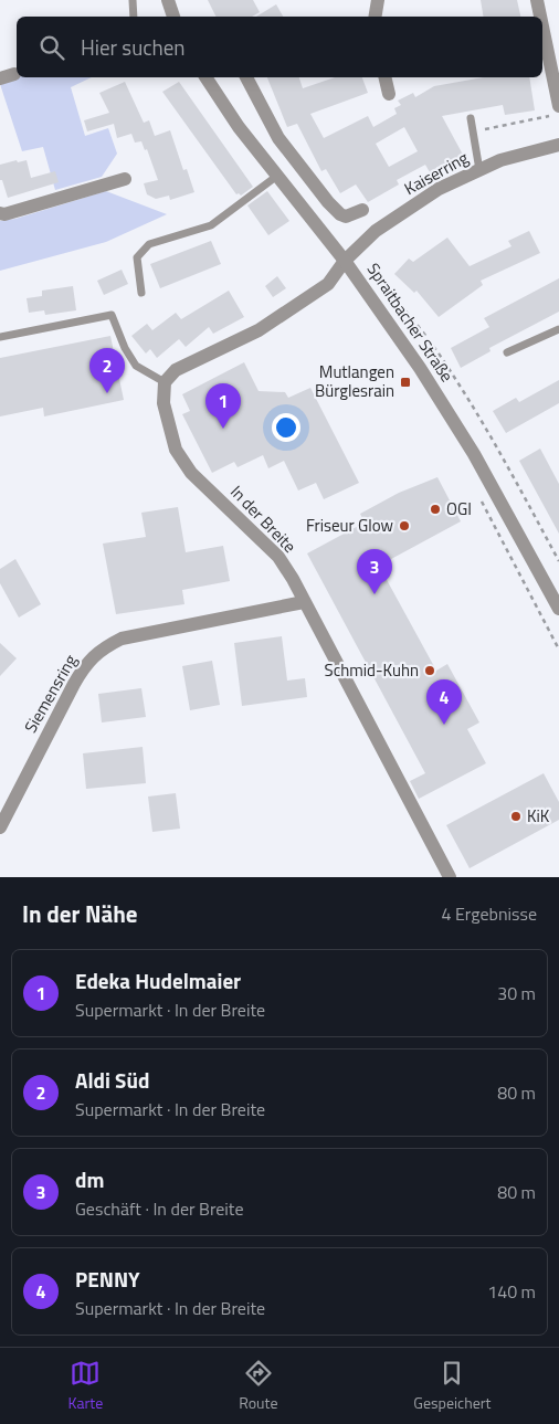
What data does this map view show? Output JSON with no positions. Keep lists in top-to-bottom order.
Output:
{
  "streets": {
    "street": [
      "Kaiserring",
      "Spraitbacher Straße",
      "In der Breite",
      "Siemensring"
    ]
  },
  "crossings": [
    ["Kaiserring", "Spraitbacher Straße"],
    ["In der Breite", "Siemensring"]
  ],
  "places": {
    "transit": ["Mutlangen Bürglesrain"],
    "other": [
      "OGI",
      "Friseur Glow",
      "Schmid-Kuhn",
      "KiK"
    ]
  },
  "page": {
    "search": "Hier suchen",
    "pins": [
      "2",
      "1",
      "3",
      "4"
    ],
    "heading": ["In der Nähe", "4 Ergebnisse"],
    "list": [
      {
        "mark": "1",
        "name": "Edeka Hudelmaier",
        "note": "Supermarkt · In der Breite",
        "value": "30 m"
      },
      {
        "mark": "2",
        "name": "Aldi Süd",
        "note": "Supermarkt · In der Breite",
        "value": "80 m"
      },
      {
        "mark": "3",
        "name": "dm",
        "note": "Geschäft · In der Breite",
        "value": "80 m"
      },
      {
        "mark": "4",
        "name": "PENNY",
        "note": "Supermarkt · In der Breite",
        "value": "140 m"
      }
    ],
    "nav": ["Karte", "Route", "Gespeichert"]
  }
}
